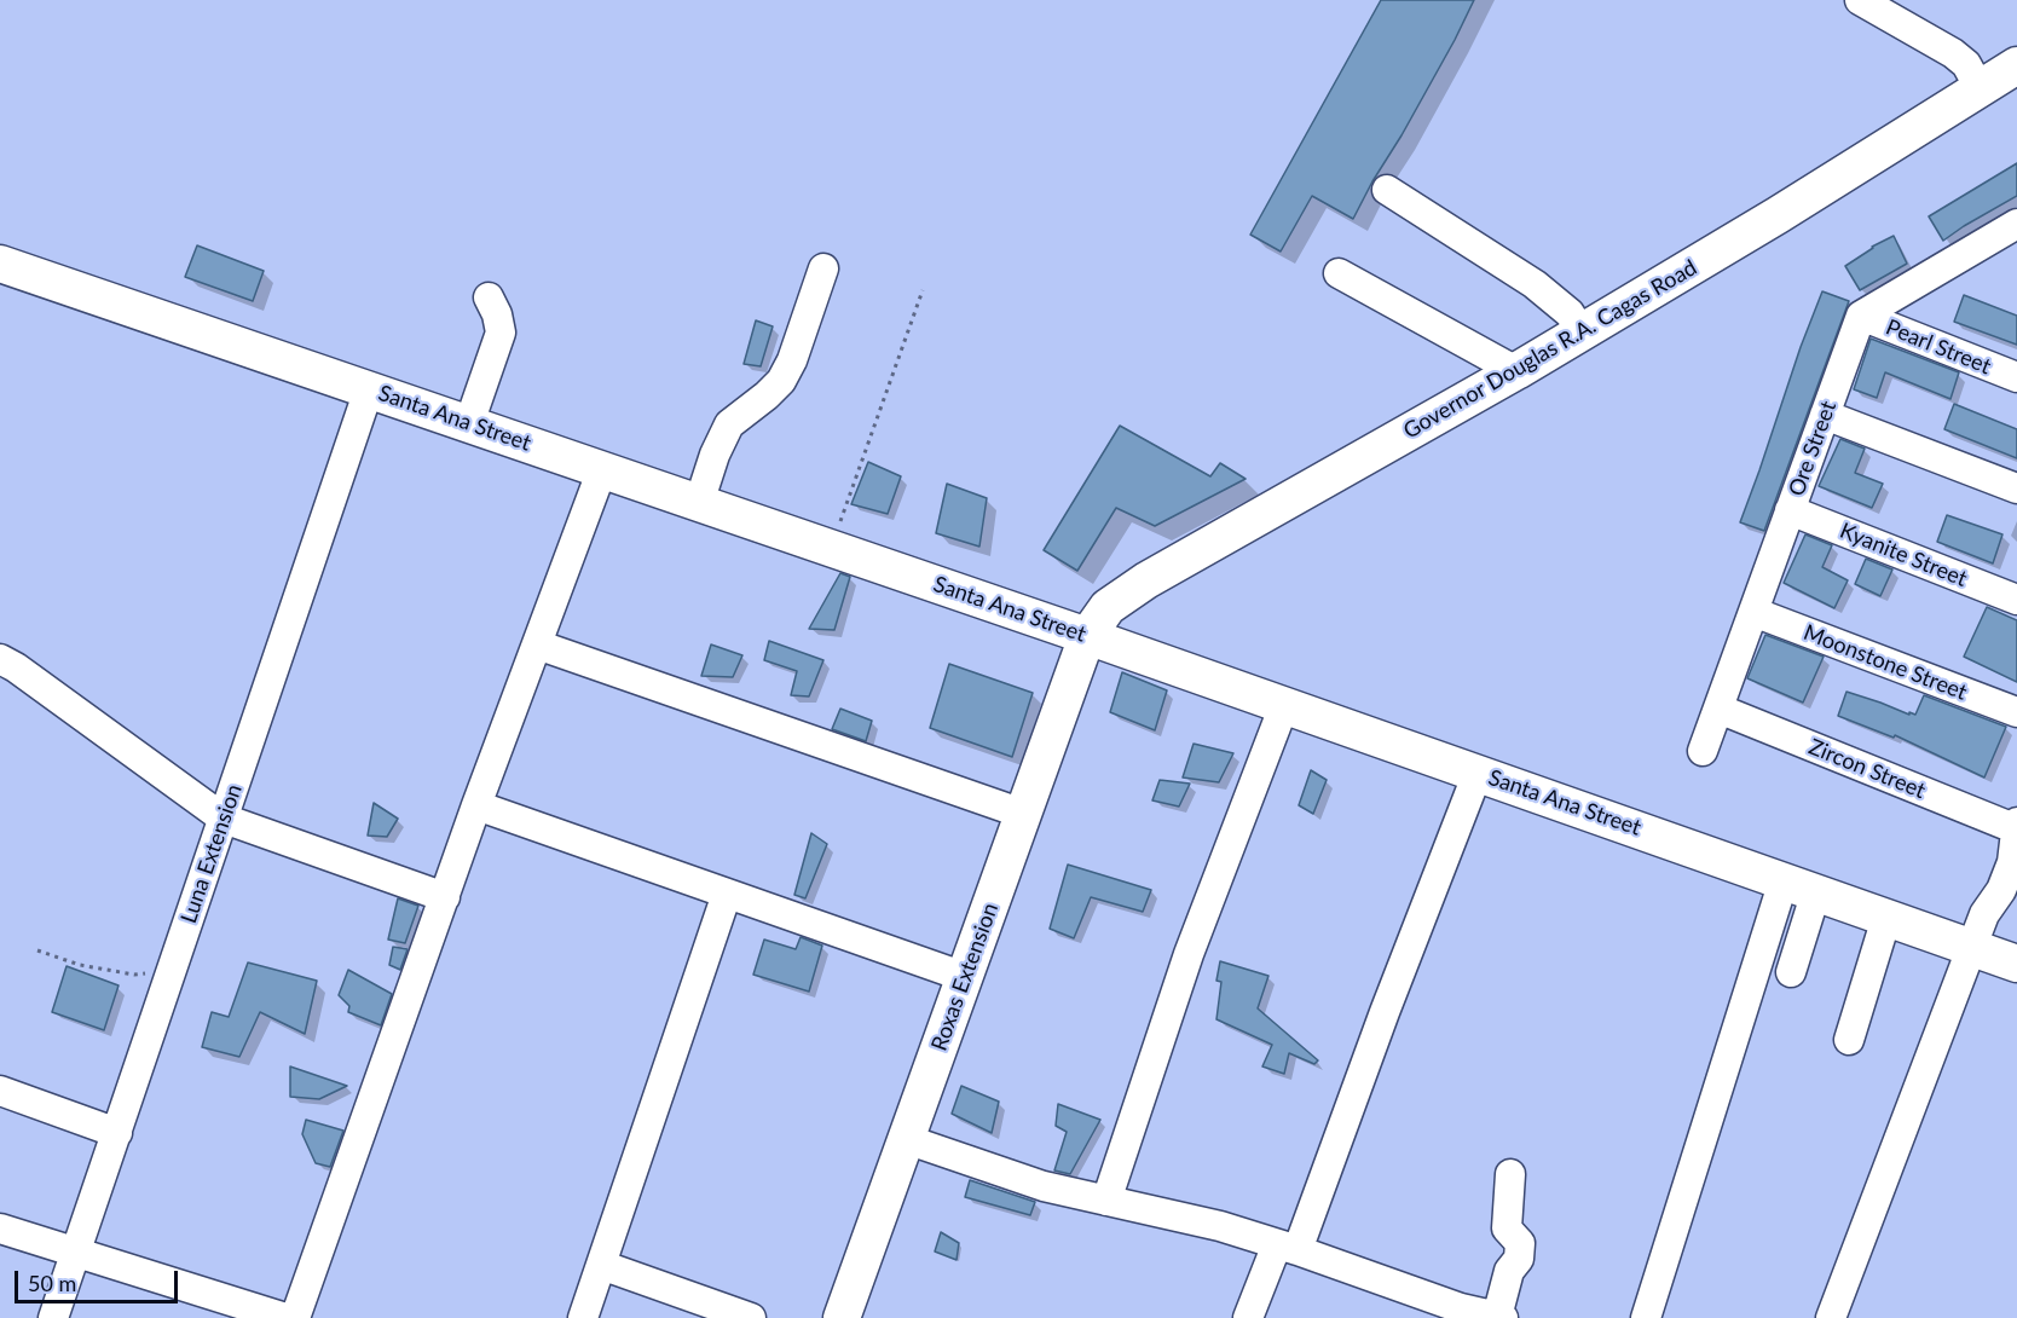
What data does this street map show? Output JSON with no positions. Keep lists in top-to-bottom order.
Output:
{
  "streets": {
    "main road": ["Governor Douglas R.A. Cagas Road", "Santa Ana Street", "Roxas Extension"],
    "street": [
      "Pearl Street",
      "Ore Street",
      "Kyanite Street",
      "Moonstone Street",
      "Zircon Street",
      "Luna Extension"
    ]
  },
  "crossings": [
    ["Pearl Street", "Ore Street"],
    ["Governor Douglas R.A. Cagas Road", "Santa Ana Street"],
    ["Governor Douglas R.A. Cagas Road", "Roxas Extension"],
    ["Santa Ana Street", "Luna Extension"],
    ["Santa Ana Street", "Roxas Extension"],
    ["Ore Street", "Kyanite Street"],
    ["Ore Street", "Moonstone Street"],
    ["Ore Street", "Zircon Street"]
  ],
  "scale_bar": "50 m"
}
